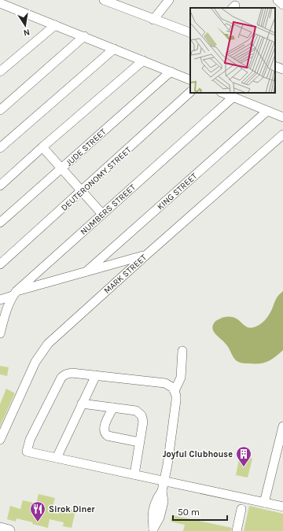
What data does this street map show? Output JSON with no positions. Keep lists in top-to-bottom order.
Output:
{
  "streets": {
    "street": [
      "JUDE STREET",
      "DEUTERONOMY STREET",
      "KING STREET",
      "NUMBERS STREET",
      "MARK STREET"
    ]
  },
  "places": {
    "building": ["Joyful Clubhouse"],
    "restaurant": ["Sirok Diner"]
  },
  "scale_bar": "50 m",
  "north": "bottom"
}
